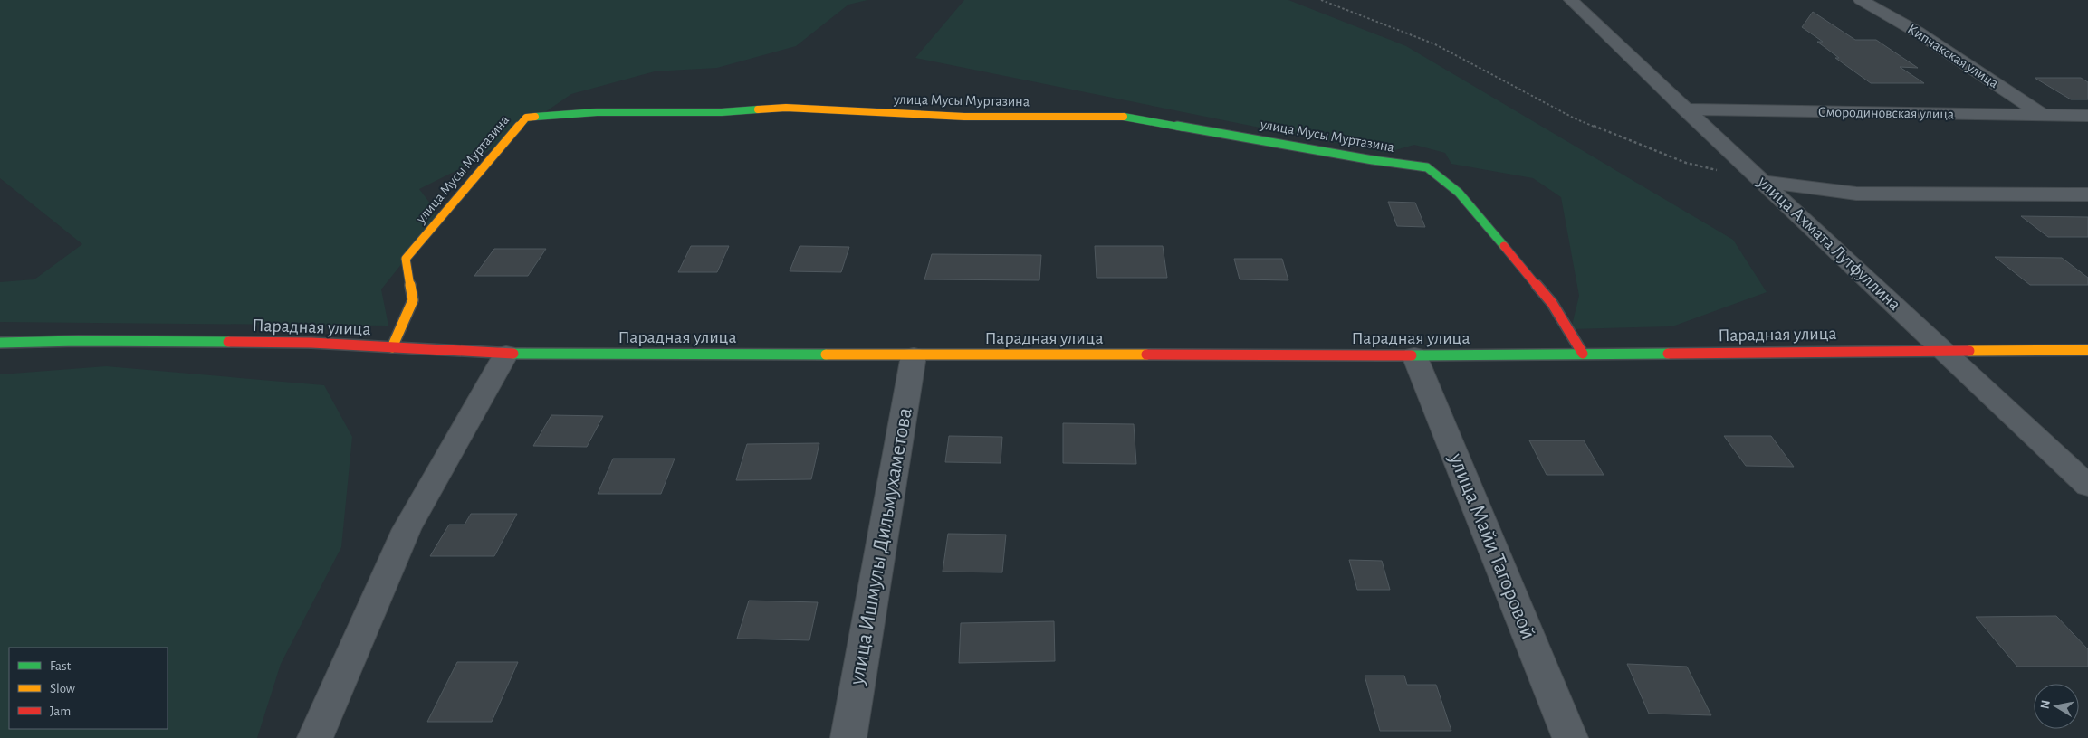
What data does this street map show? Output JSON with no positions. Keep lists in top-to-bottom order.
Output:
{
  "streets": {
    "street": [
      "Кипчакская улица",
      "улица Мусы Муртазина",
      "Смородиновская улица",
      "улица Ахмата Лутфуллина",
      "Парадная улица",
      "улица Ишмулы Дильмухаметова",
      "улица Майи Тагоровой"
    ]
  },
  "crossings": [
    ["Кипчакская улица", "Смородиновская улица"],
    ["улица Мусы Муртазина", "Парадная улица"],
    ["Смородиновская улица", "улица Ахмата Лутфуллина"],
    ["улица Ахмата Лутфуллина", "Парадная улица"],
    ["Парадная улица", "улица Ишмулы Дильмухаметова"],
    ["Парадная улица", "улица Майи Тагоровой"]
  ],
  "legend": ["Fast", "Slow", "Jam"],
  "north": "left"
}
